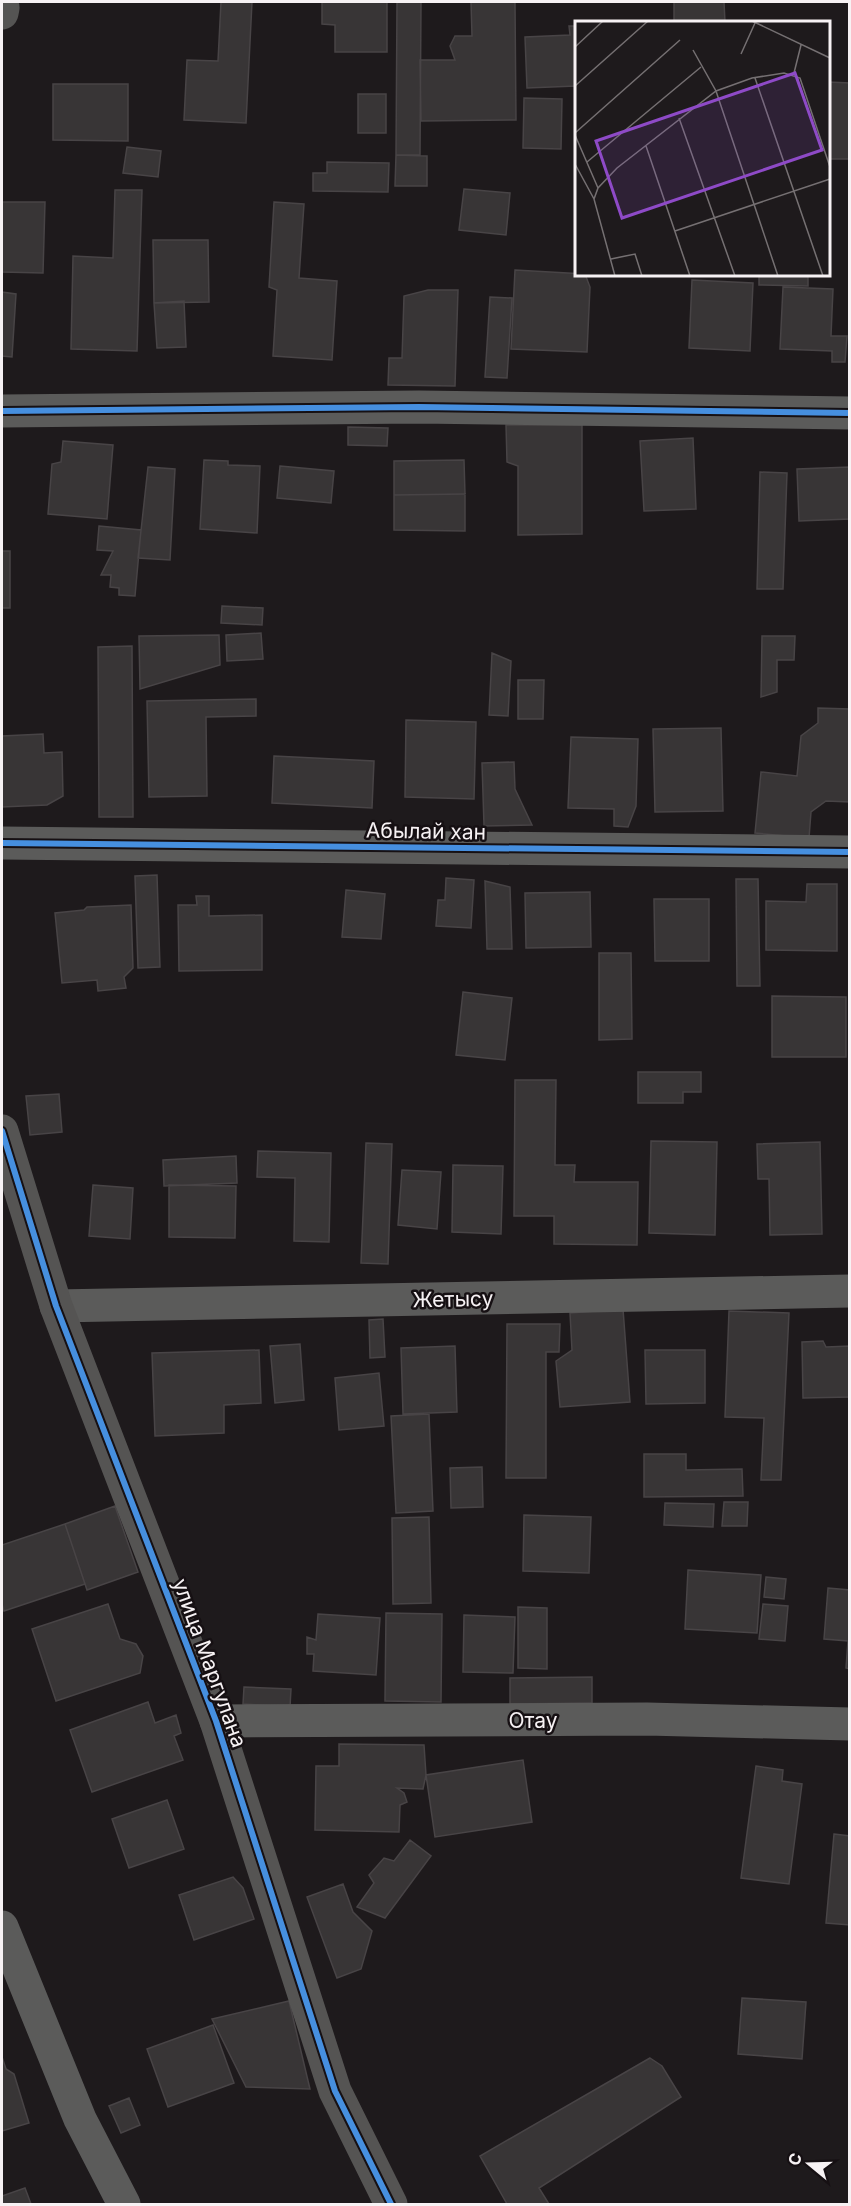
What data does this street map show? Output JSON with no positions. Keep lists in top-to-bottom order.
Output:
{
  "streets": {
    "street": [
      "Абылай хан",
      "Жетысу",
      "улица Маргулана",
      "Отау"
    ]
  },
  "crossings": [
    ["Жетысу", "улица Маргулана"],
    ["улица Маргулана", "Отау"]
  ],
  "north": "left"
}
